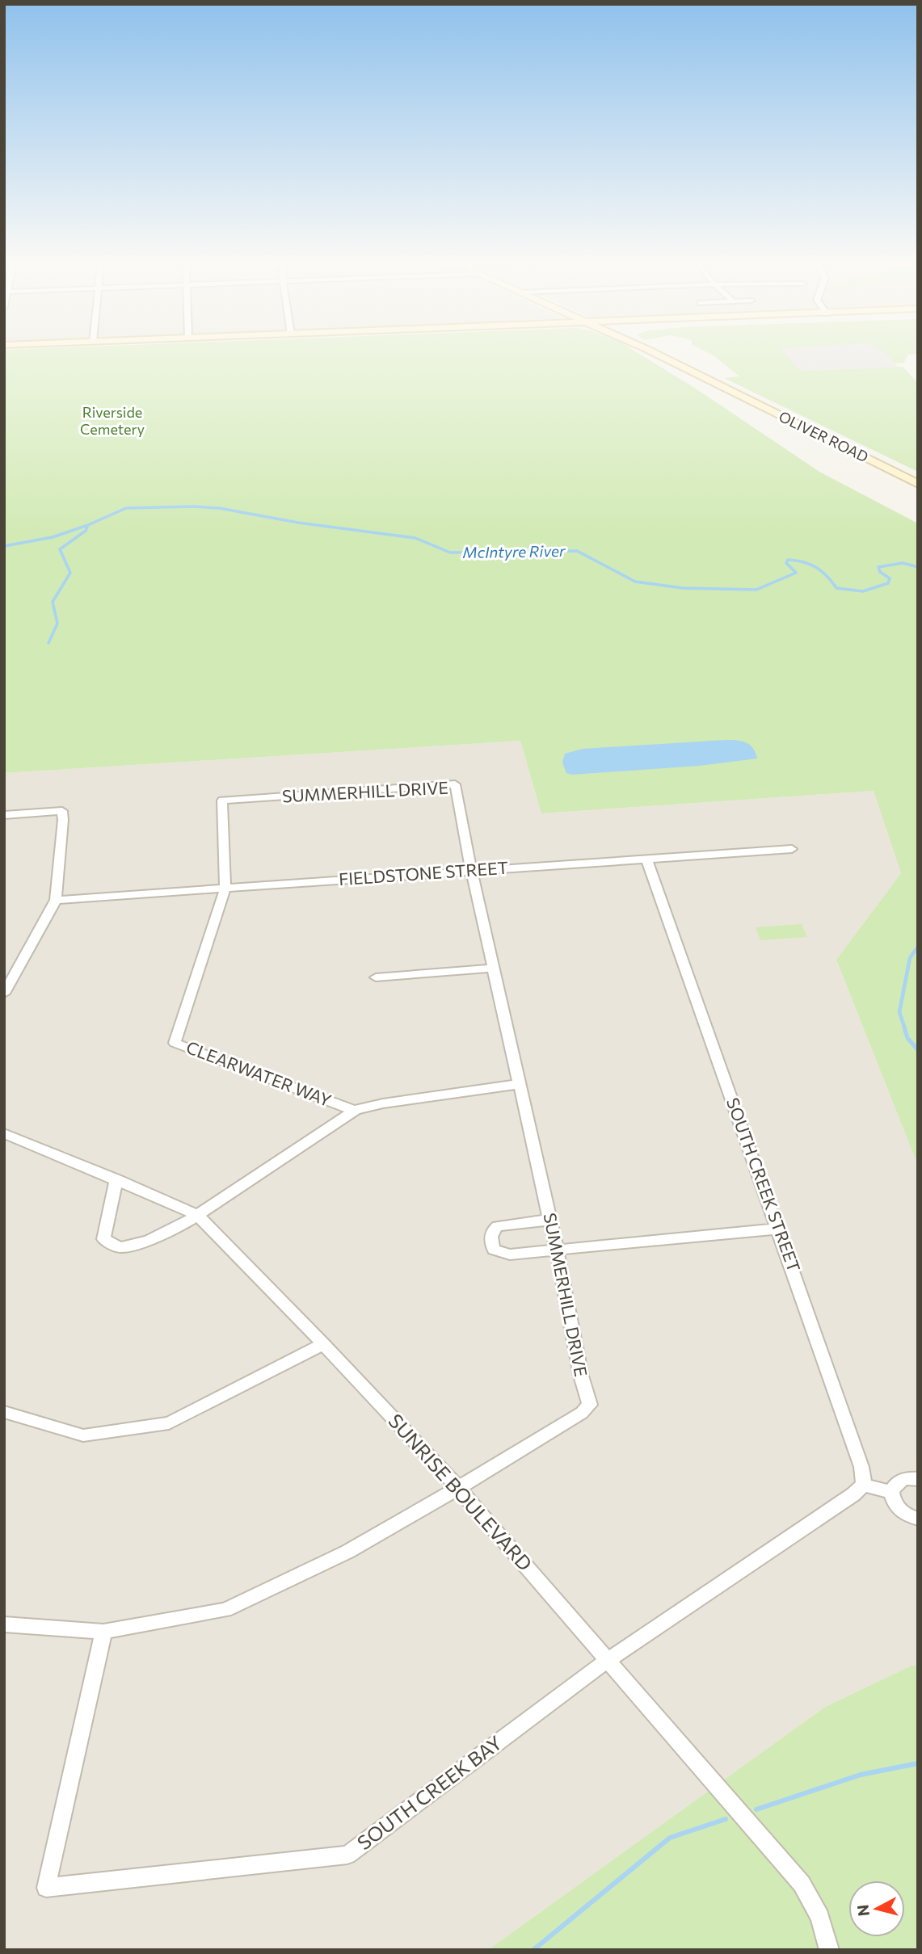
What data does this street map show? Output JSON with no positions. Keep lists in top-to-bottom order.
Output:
{
  "streets": {
    "main road": ["OLIVER ROAD"],
    "street": [
      "SUMMERHILL DRIVE",
      "FIELDSTONE STREET",
      "CLEARWATER WAY",
      "SOUTH CREEK STREET",
      "SUNRISE BOULEVARD",
      "SOUTH CREEK BAY"
    ]
  },
  "crossings": [
    ["SUMMERHILL DRIVE", "FIELDSTONE STREET"],
    ["SUMMERHILL DRIVE", "CLEARWATER WAY"],
    ["SUMMERHILL DRIVE", "SUNRISE BOULEVARD"],
    ["SUMMERHILL DRIVE", "SOUTH CREEK BAY"],
    ["FIELDSTONE STREET", "CLEARWATER WAY"],
    ["FIELDSTONE STREET", "SOUTH CREEK STREET"],
    ["SOUTH CREEK STREET", "SOUTH CREEK BAY"],
    ["SUNRISE BOULEVARD", "SOUTH CREEK BAY"]
  ],
  "water": ["McIntyre River"],
  "parks": ["Riverside Cemetery"],
  "north": "left"
}
